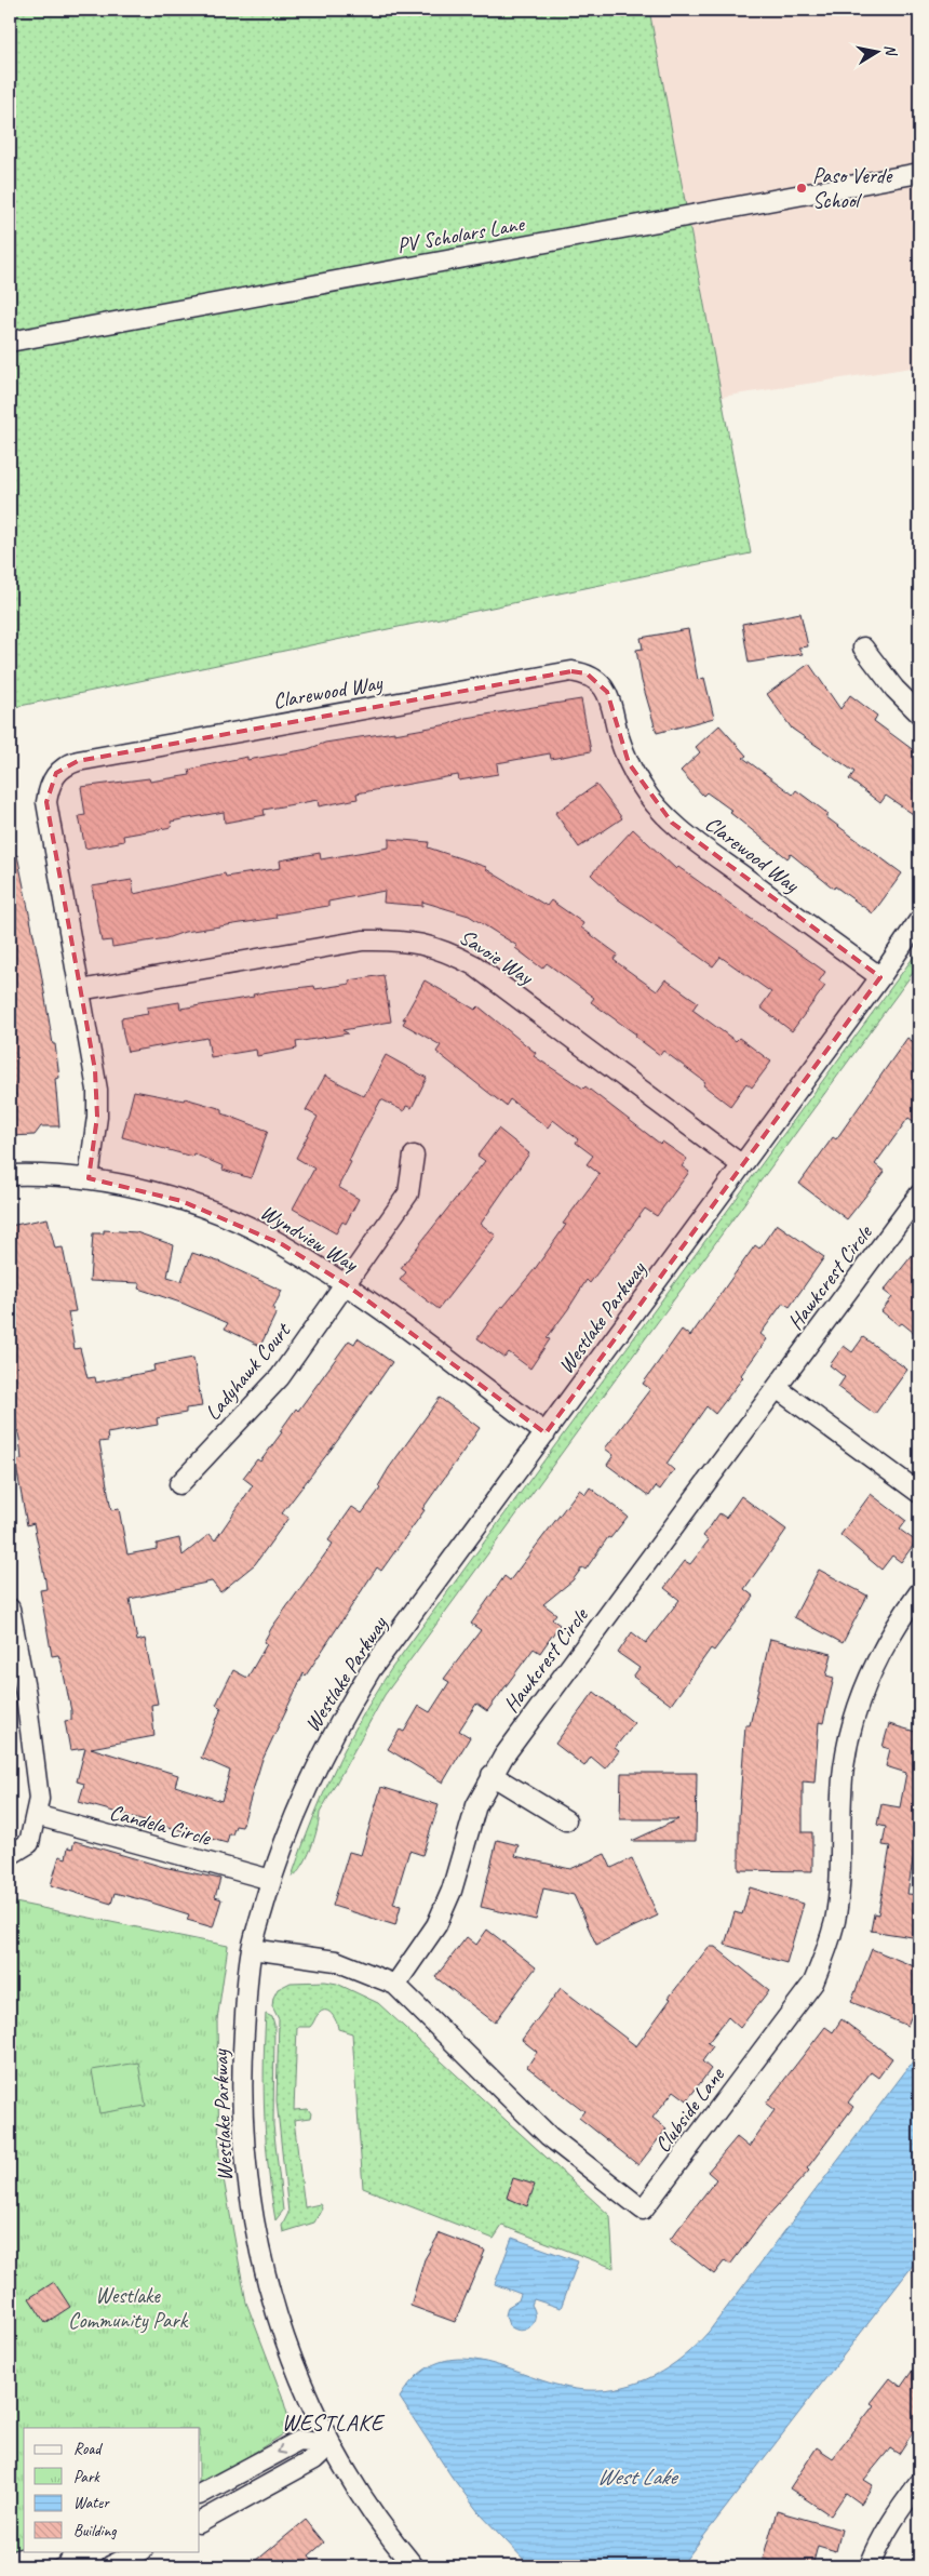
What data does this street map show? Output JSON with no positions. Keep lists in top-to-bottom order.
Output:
{
  "streets": {
    "street": [
      "PV Scholars Lane",
      "Clarewood Way",
      "Savoie Way",
      "Wyndview Way",
      "Hawkcrest Circle",
      "Westlake Parkway",
      "Ladyhawk Court",
      "Candela Circle",
      "Clubside Lane"
    ]
  },
  "crossings": [
    ["Clarewood Way", "Savoie Way"],
    ["Clarewood Way", "Wyndview Way"],
    ["Clarewood Way", "Westlake Parkway"],
    ["Savoie Way", "Westlake Parkway"],
    ["Wyndview Way", "Westlake Parkway"],
    ["Wyndview Way", "Ladyhawk Court"],
    ["Hawkcrest Circle", "Clubside Lane"],
    ["Westlake Parkway", "Candela Circle"],
    ["Westlake Parkway", "Clubside Lane"]
  ],
  "districts": ["WESTLAKE"],
  "water": ["West Lake"],
  "parks": ["Westlake Community Park"],
  "places": ["Paso Verde School"],
  "legend": [
    "Road",
    "Park",
    "Water",
    "Building"
  ],
  "north": "right"
}
